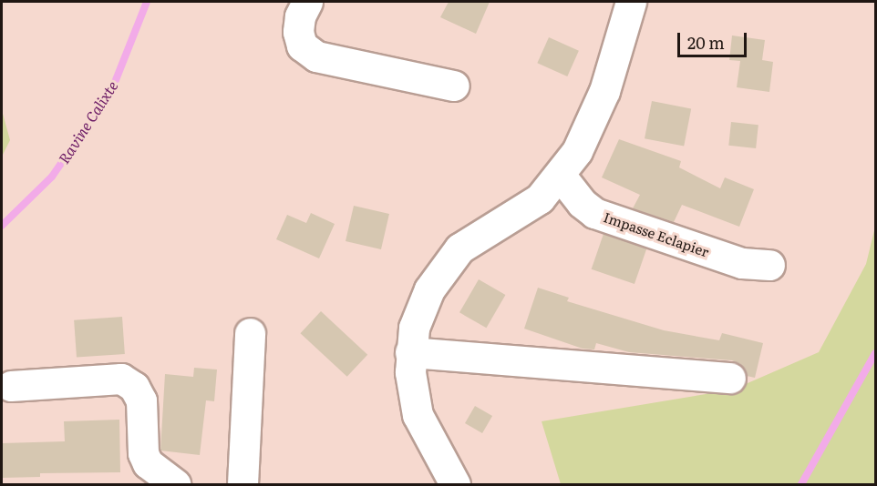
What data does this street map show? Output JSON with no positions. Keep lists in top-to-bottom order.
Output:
{
  "streets": {
    "street": ["Impasse Eclapier"]
  },
  "water": ["Ravine Calixte"],
  "scale_bar": "20 m"
}
